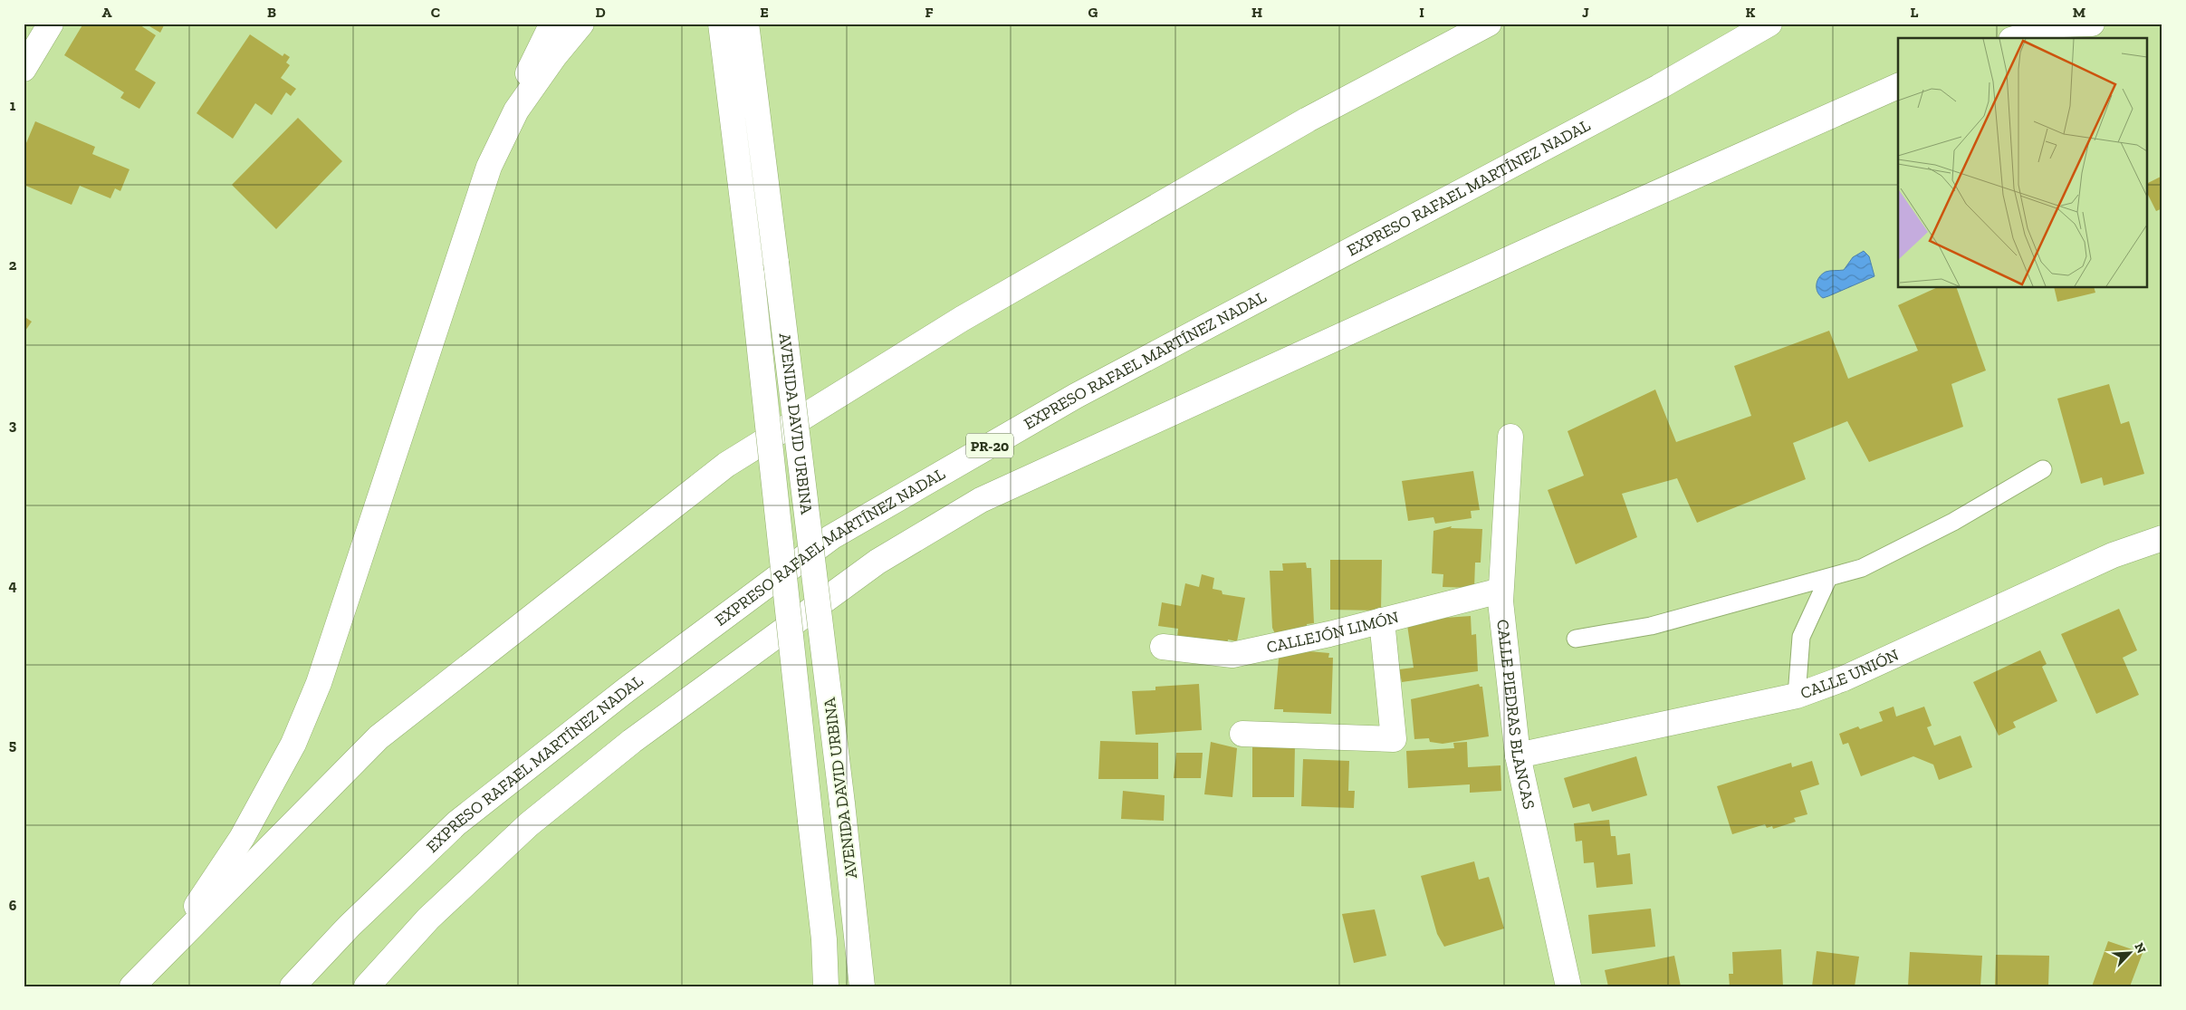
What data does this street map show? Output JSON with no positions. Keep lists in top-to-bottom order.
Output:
{
  "streets": {
    "main road": [
      "EXPRESO RAFAEL MARTÍNEZ NADAL",
      "AVENIDA DAVID URBINA",
      "PR-20",
      "CALLEJÓN LIMÓN",
      "CALLE UNIÓN",
      "CALLE PIEDRAS BLANCAS"
    ]
  },
  "crossings": [
    ["CALLEJÓN LIMÓN", "CALLE PIEDRAS BLANCAS"],
    ["CALLE UNIÓN", "CALLE PIEDRAS BLANCAS"]
  ],
  "north": "top right",
  "grid": {
    "columns": [
      "A",
      "B",
      "C",
      "D",
      "E",
      "F",
      "G",
      "H",
      "I",
      "J",
      "K",
      "L",
      "M"
    ],
    "rows": [
      "1",
      "2",
      "3",
      "4",
      "5",
      "6"
    ]
  }
}
